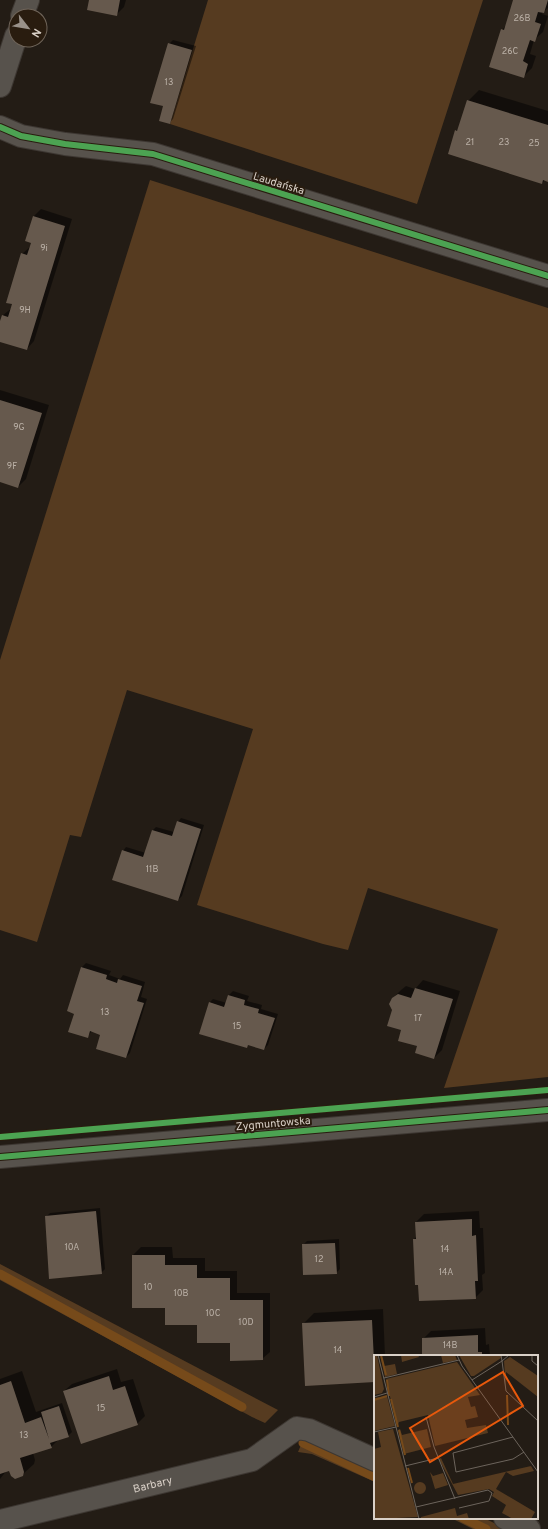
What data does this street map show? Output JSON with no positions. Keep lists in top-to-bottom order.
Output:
{
  "streets": {
    "street": ["Laudańska", "Zygmuntowska", "Barbary"]
  },
  "house_numbers": [
    "26B",
    "26C",
    "13",
    "21",
    "23",
    "25",
    "9i",
    "9H",
    "9G",
    "9F",
    "11B",
    "13",
    "17",
    "15",
    "10A",
    "14",
    "12",
    "14A",
    "10",
    "10B",
    "10C",
    "10D",
    "14B",
    "14",
    "15",
    "13"
  ],
  "north": "bottom right"
}
